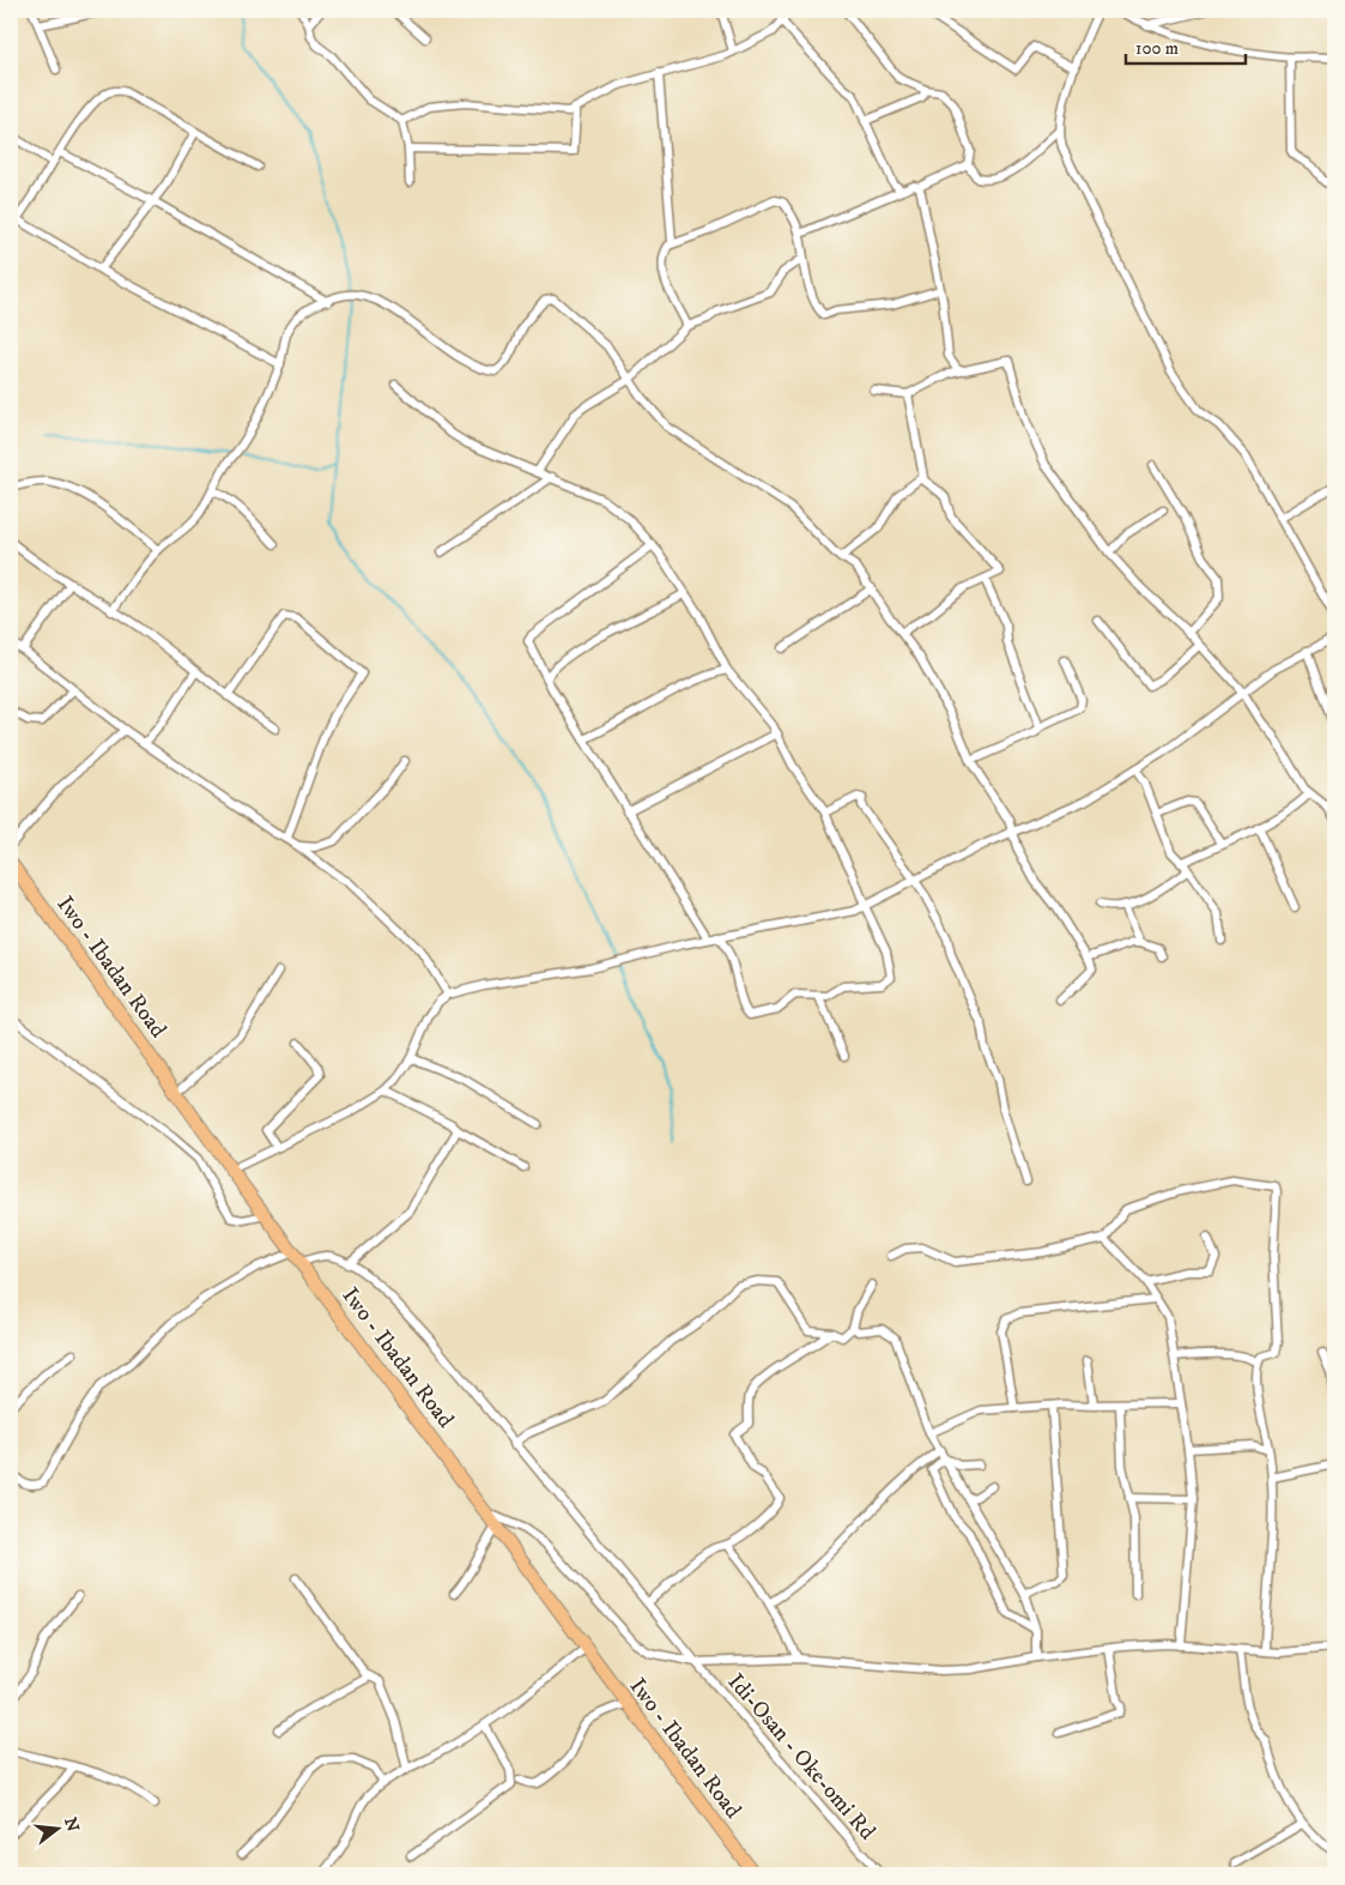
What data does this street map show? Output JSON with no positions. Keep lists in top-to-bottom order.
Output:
{
  "streets": {
    "main road": ["Iwo - Ibadan Road"],
    "street": ["Idi-Osan - Oke-omi Rd"]
  },
  "scale_bar": "100 m",
  "north": "right"
}
